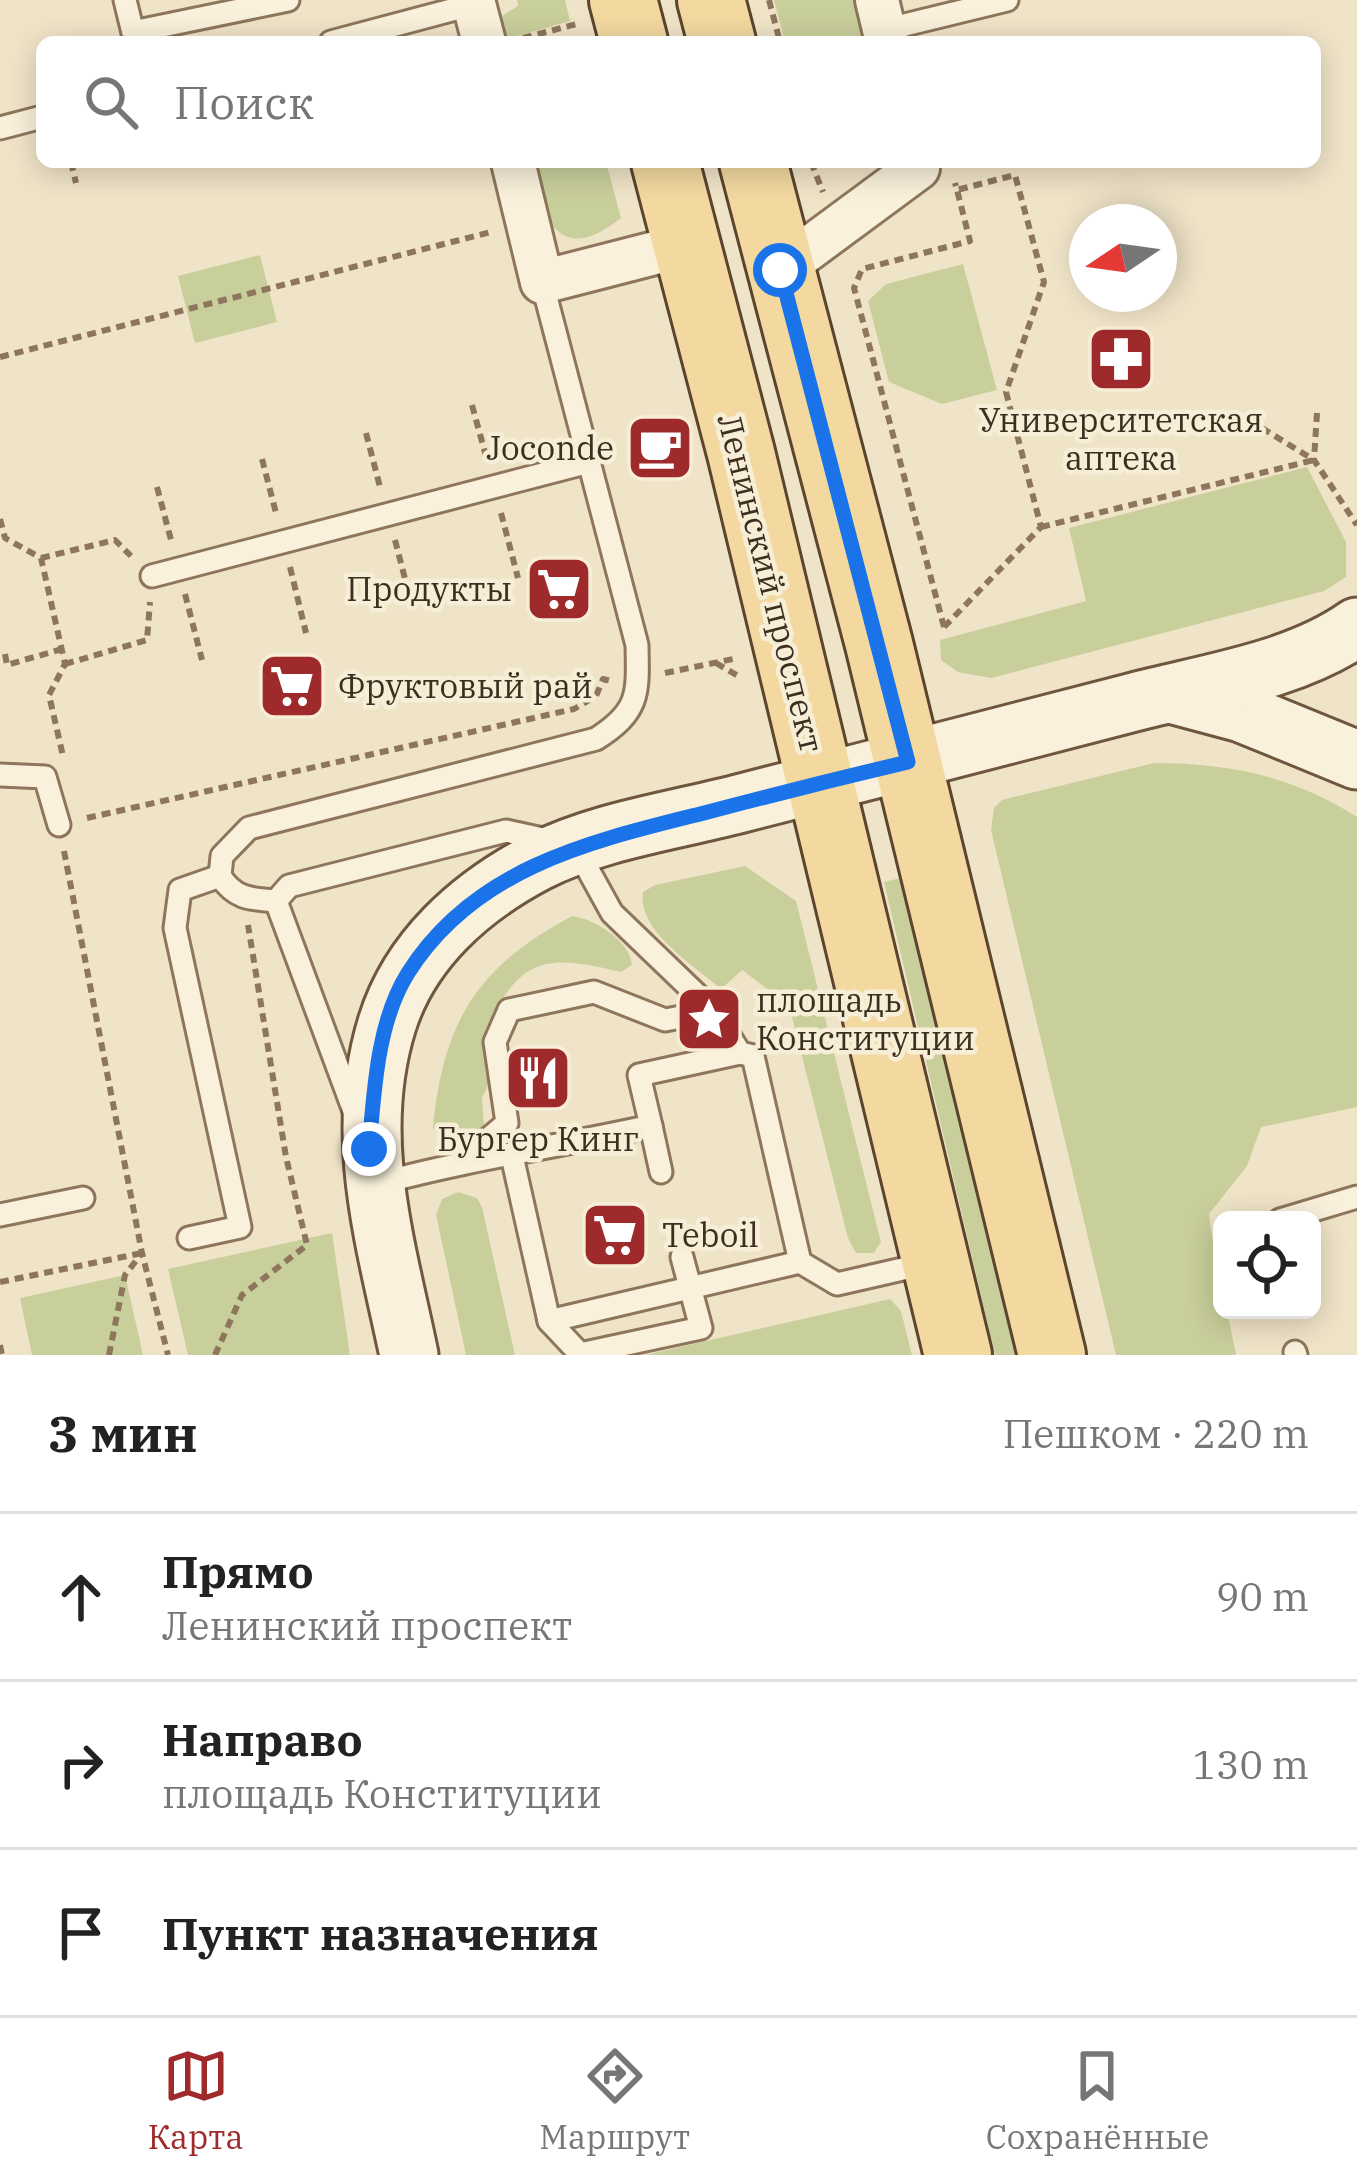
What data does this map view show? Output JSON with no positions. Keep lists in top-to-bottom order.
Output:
{
  "streets": {
    "main road": ["Ленинский проспект"]
  },
  "places": {
    "pharmacy": ["Университетская аптека"],
    "cafe": ["Joconde"],
    "supermarket": ["Продукты", "Фруктовый рай", "Teboil"],
    "place": ["площадь Конституции"],
    "restaurant": ["Бургер Кинг"]
  },
  "north": "left",
  "page": {
    "search": "Поиск",
    "heading": ["3 мин", "Пешком · 220 m"],
    "list": [
      ["Прямо", "Ленинский проспект", "90 m"],
      ["Направо", "площадь Конституции", "130 m"],
      "Пункт назначения"
    ],
    "nav": ["Карта", "Маршрут", "Сохранённые"]
  }
}
